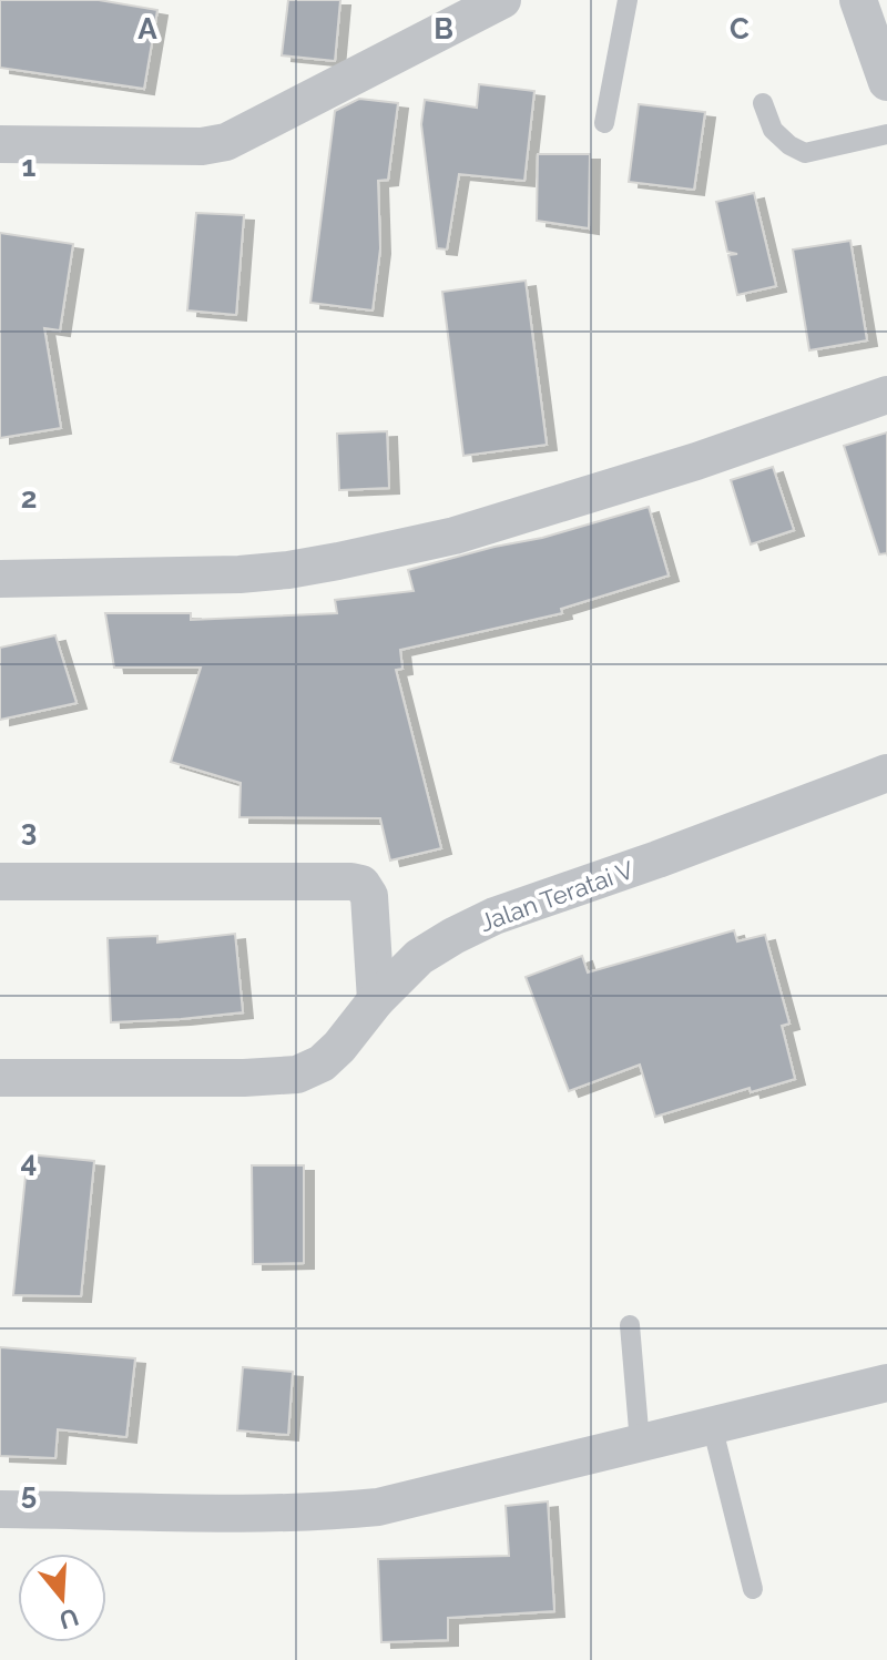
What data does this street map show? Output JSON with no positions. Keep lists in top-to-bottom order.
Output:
{
  "streets": {
    "street": ["Jalan Teratai V"]
  },
  "north": "bottom",
  "grid": {
    "columns": ["A", "B", "C"],
    "rows": [
      "1",
      "2",
      "3",
      "4",
      "5"
    ]
  }
}
